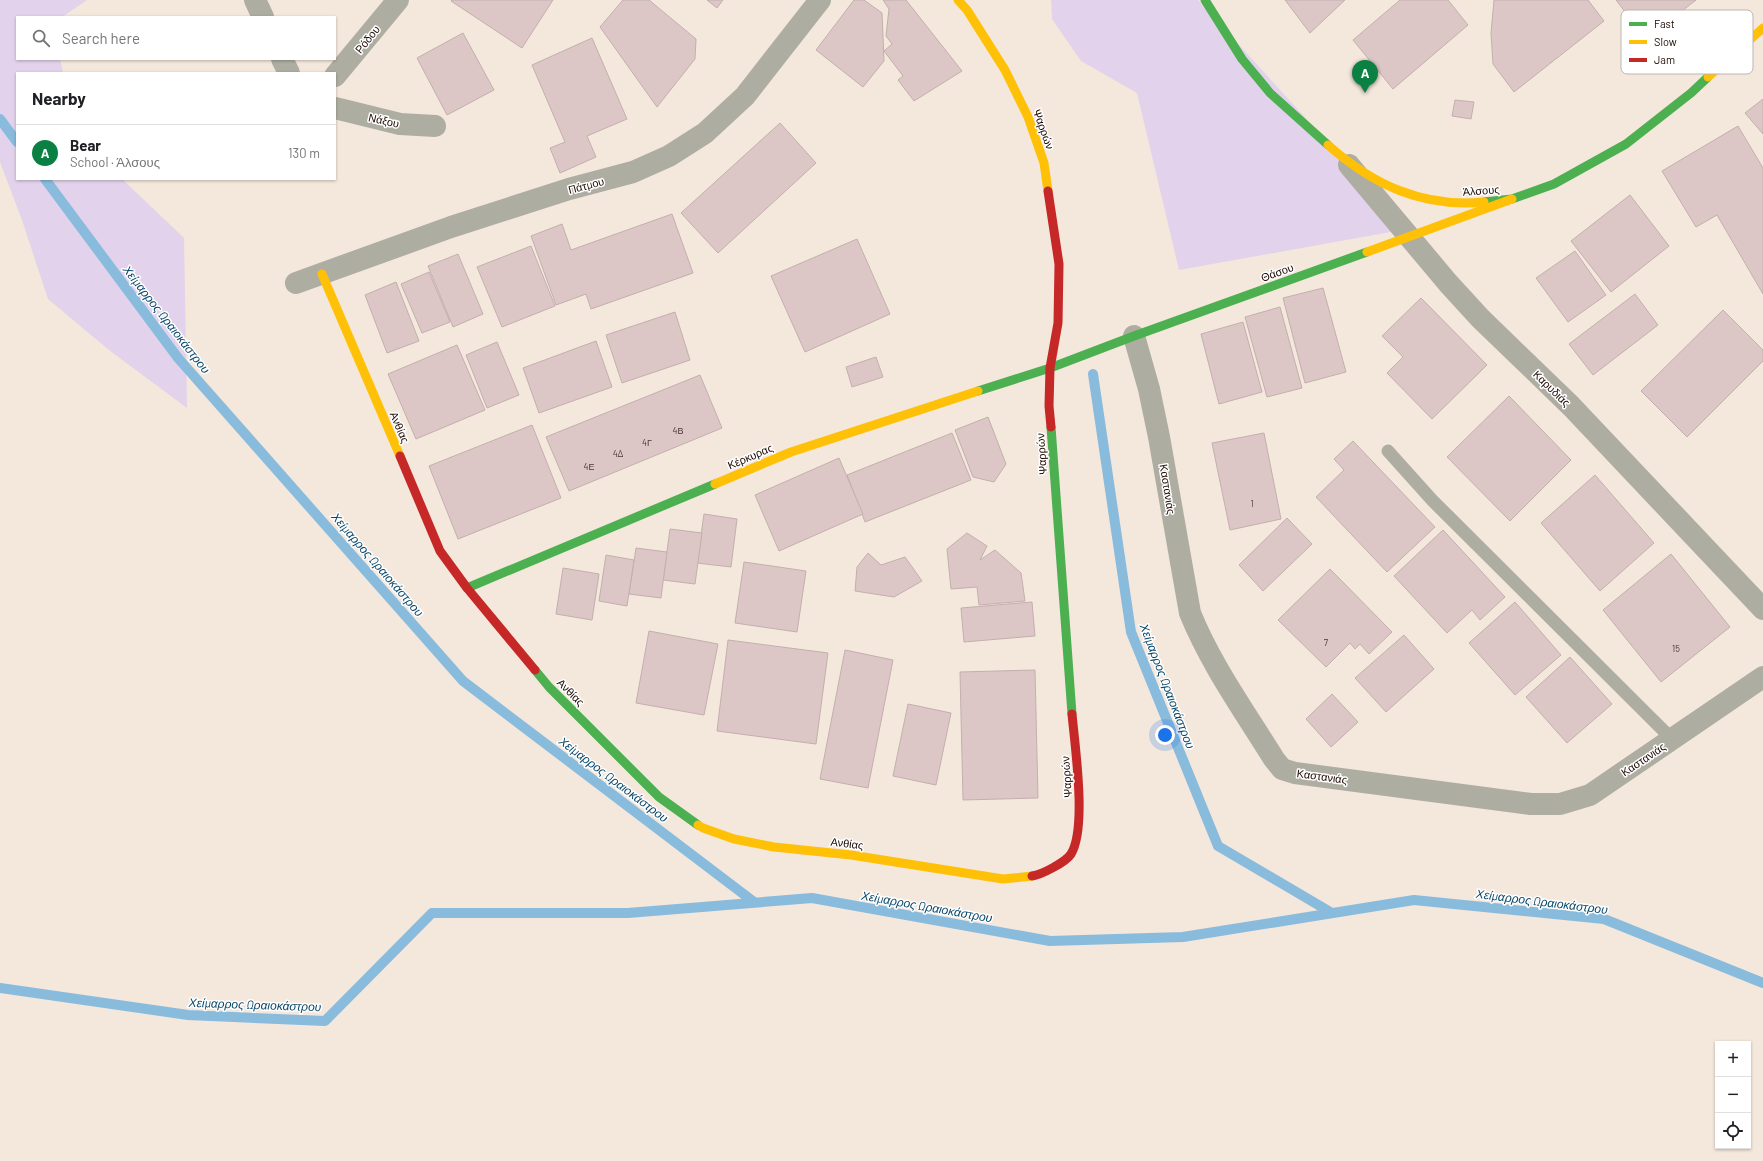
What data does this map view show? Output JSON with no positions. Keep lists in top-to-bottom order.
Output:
{
  "streets": {
    "street": [
      "Ρόδου",
      "Νάξου",
      "Ψαρρών",
      "Πάτμου",
      "Άλσους",
      "Θάσου",
      "Καρυδιάς",
      "Ανθίας",
      "Κέρκυρας",
      "Καστανιάς"
    ]
  },
  "crossings": [
    ["Ψαρρών", "Θάσου"],
    ["Ψαρρών", "Ανθίας"],
    ["Ψαρρών", "Κέρκυρας"],
    ["Πάτμου", "Ανθίας"],
    ["Άλσους", "Θάσου"],
    ["Άλσους", "Καρυδιάς"],
    ["Θάσου", "Καρυδιάς"],
    ["Θάσου", "Κέρκυρας"],
    ["Θάσου", "Καστανιάς"],
    ["Ανθίας", "Κέρκυρας"]
  ],
  "water": ["Χείμαρρος Ωραιοκάστρου"],
  "house_numbers": [
    "4Β",
    "4Γ",
    "4Δ",
    "4Ε",
    "1",
    "7",
    "15"
  ],
  "legend": ["Fast", "Slow", "Jam"],
  "page": {
    "search": "Search here",
    "pins": "A",
    "heading": "Nearby",
    "list": [
      {
        "mark": "A",
        "name": "Bear",
        "note": "School · Άλσους",
        "value": "130 m"
      }
    ],
    "map_buttons": ["+", "−"]
  }
}
